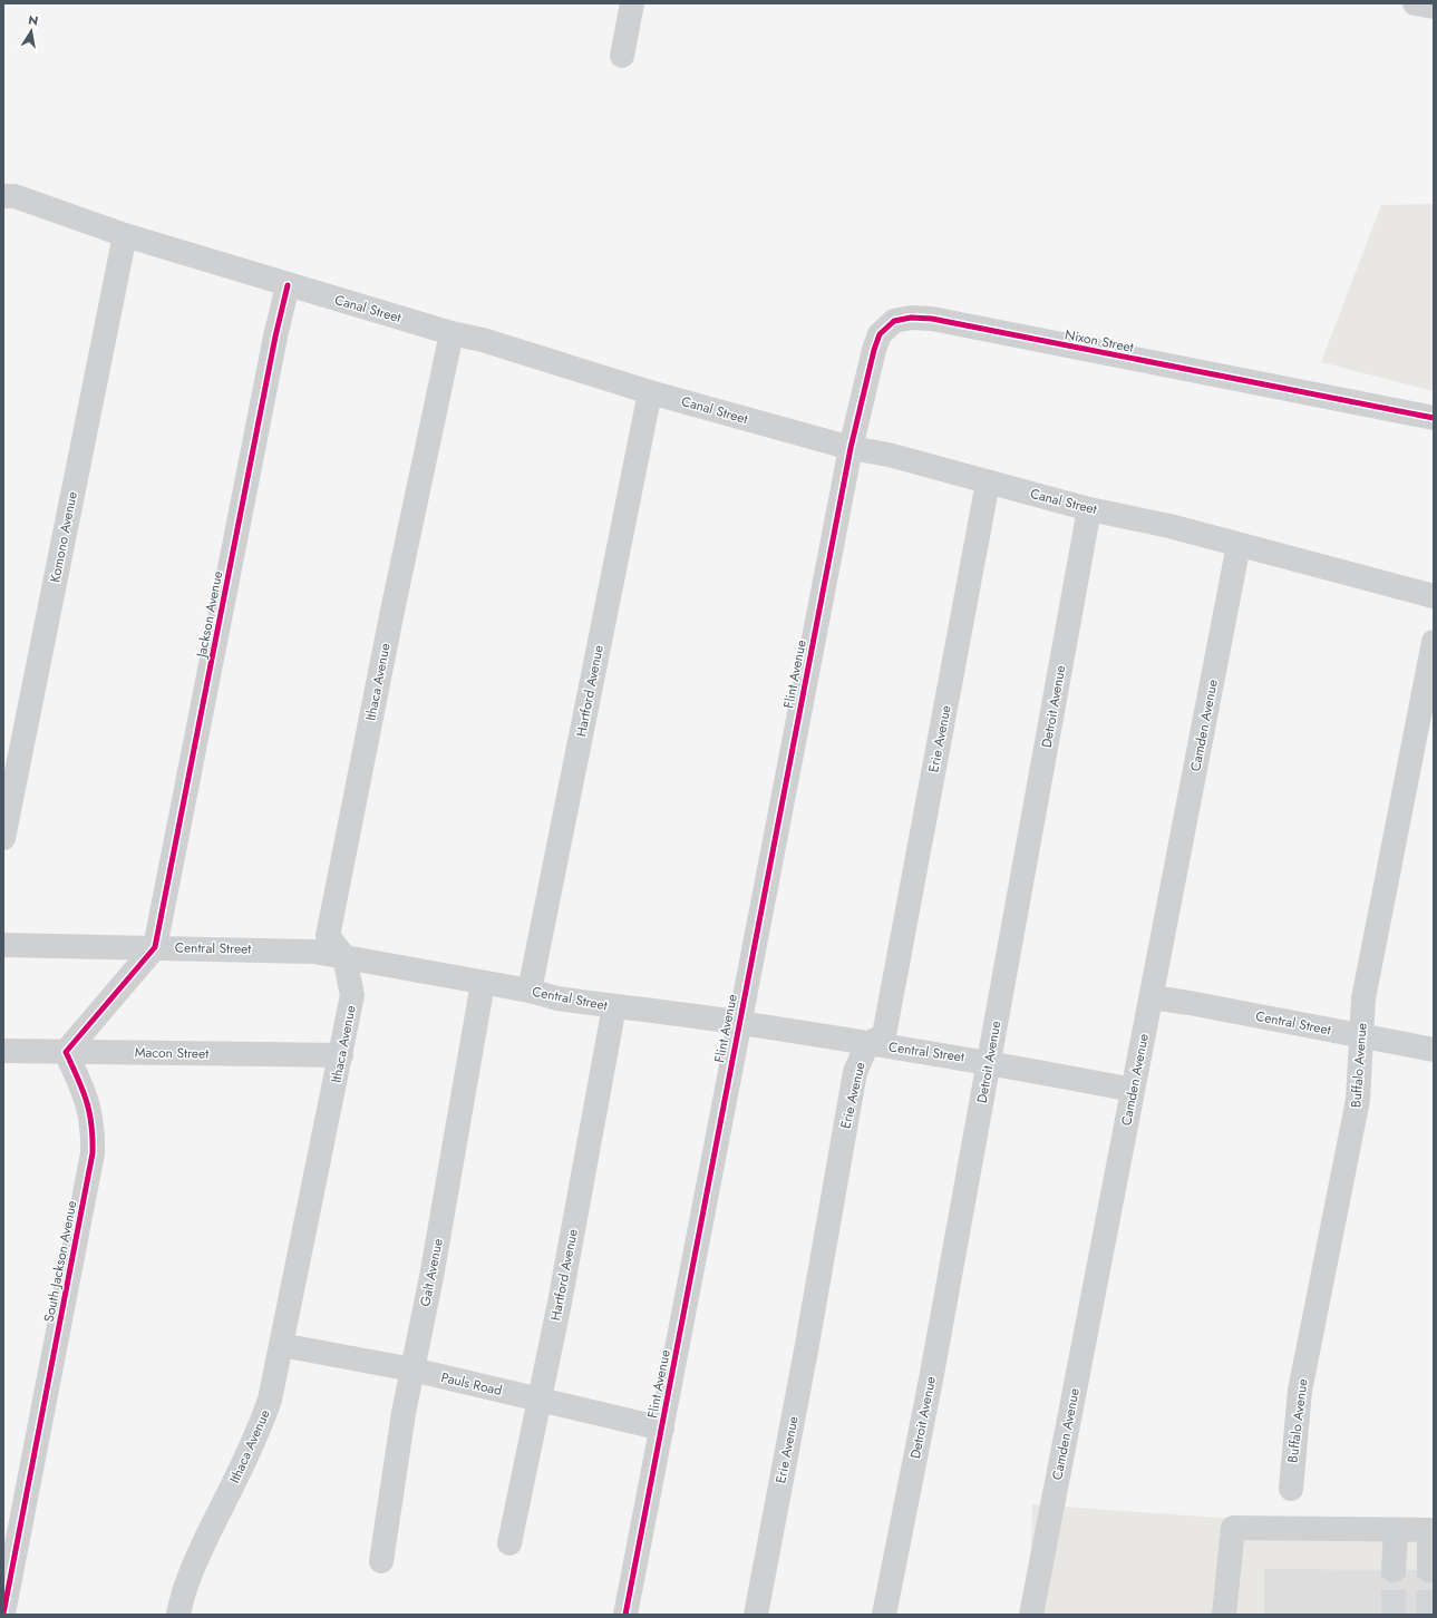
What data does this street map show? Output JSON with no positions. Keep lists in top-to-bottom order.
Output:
{
  "streets": {
    "street": [
      "Canal Street",
      "Nixon Street",
      "Komono Avenue",
      "Jackson Avenue",
      "Flint Avenue",
      "Ithaca Avenue",
      "Hartford Avenue",
      "Detroit Avenue",
      "Camden Avenue",
      "Erie Avenue",
      "Central Street",
      "Macon Street",
      "Buffalo Avenue",
      "South Jackson Avenue",
      "Galt Avenue",
      "Pauls Road"
    ]
  },
  "crossings": [
    ["Canal Street", "Nixon Street"],
    ["Canal Street", "Komono Avenue"],
    ["Canal Street", "Jackson Avenue"],
    ["Canal Street", "Flint Avenue"],
    ["Canal Street", "Ithaca Avenue"],
    ["Canal Street", "Hartford Avenue"],
    ["Canal Street", "Detroit Avenue"],
    ["Canal Street", "Camden Avenue"],
    ["Canal Street", "Erie Avenue"],
    ["Nixon Street", "Flint Avenue"],
    ["Jackson Avenue", "Central Street"],
    ["Flint Avenue", "Central Street"],
    ["Flint Avenue", "Pauls Road"],
    ["Ithaca Avenue", "Central Street"],
    ["Ithaca Avenue", "Macon Street"],
    ["Ithaca Avenue", "Pauls Road"],
    ["Hartford Avenue", "Central Street"],
    ["Hartford Avenue", "Pauls Road"],
    ["Detroit Avenue", "Central Street"],
    ["Camden Avenue", "Central Street"],
    ["Erie Avenue", "Central Street"],
    ["Central Street", "Buffalo Avenue"],
    ["Central Street", "Galt Avenue"],
    ["Macon Street", "South Jackson Avenue"],
    ["Galt Avenue", "Pauls Road"]
  ],
  "north": "top"
}
